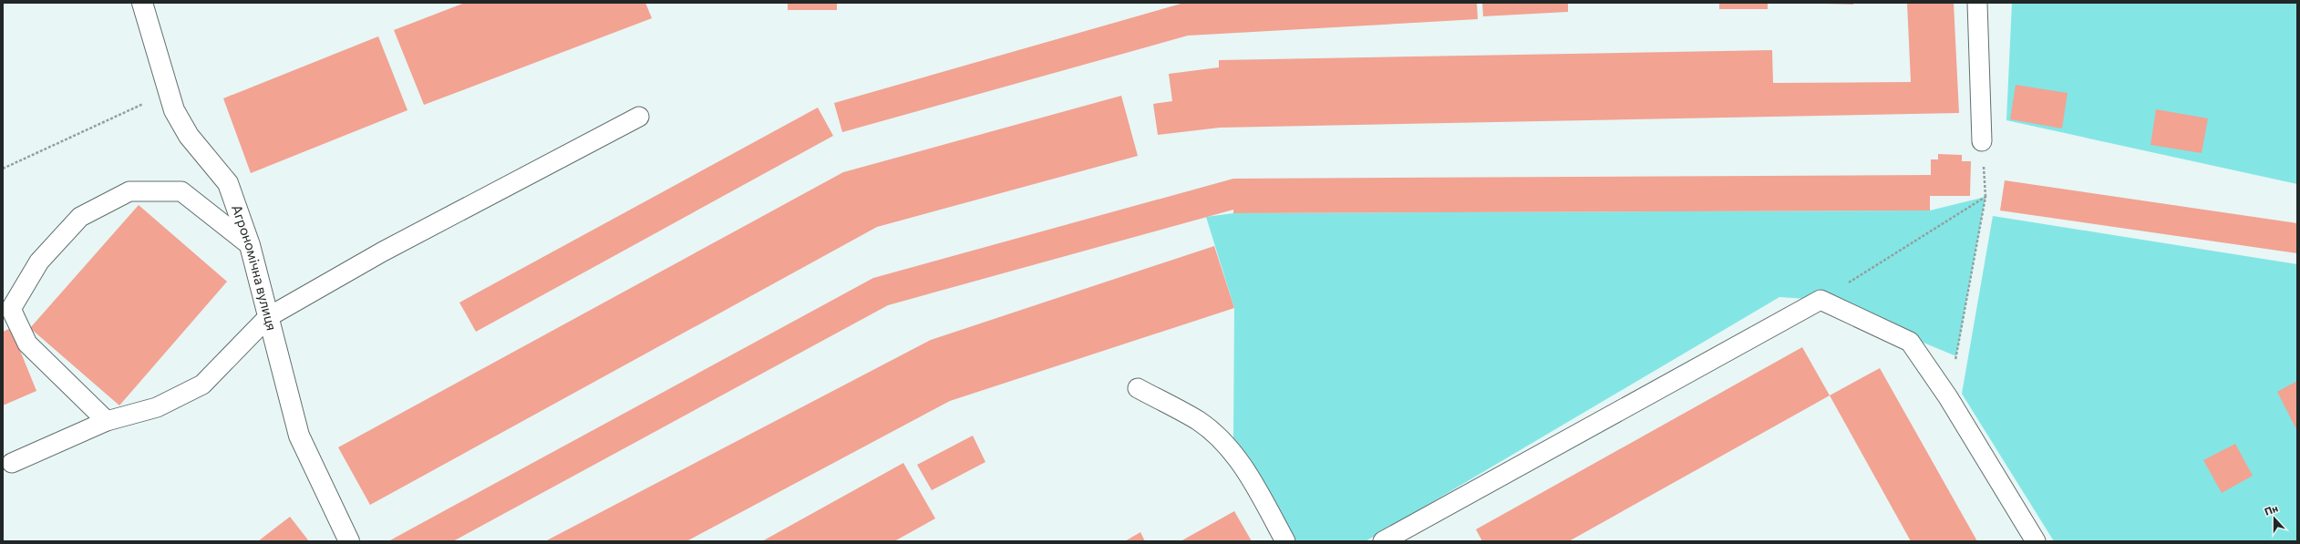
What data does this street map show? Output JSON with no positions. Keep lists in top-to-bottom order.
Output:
{
  "streets": {
    "street": ["Агрономічна вулиця"]
  },
  "north": "top"
}
